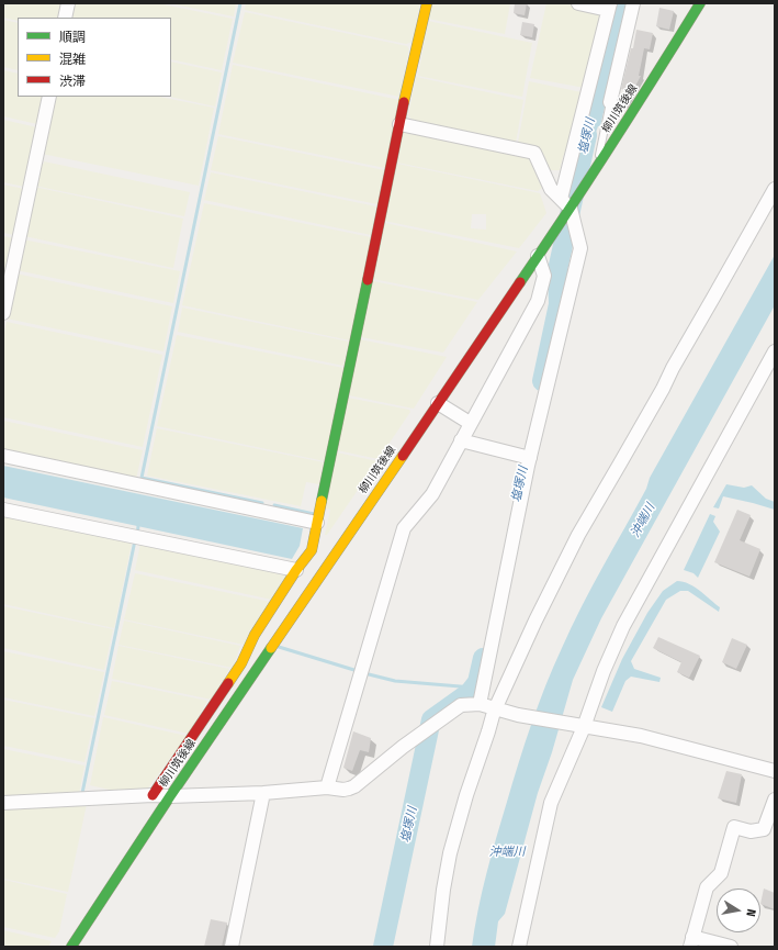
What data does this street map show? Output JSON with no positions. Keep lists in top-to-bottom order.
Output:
{
  "streets": {
    "main road": ["柳川筑後線"]
  },
  "water": ["塩塚川", "沖端川"],
  "legend": ["順調", "混雑", "渋滞"],
  "north": "right"
}
